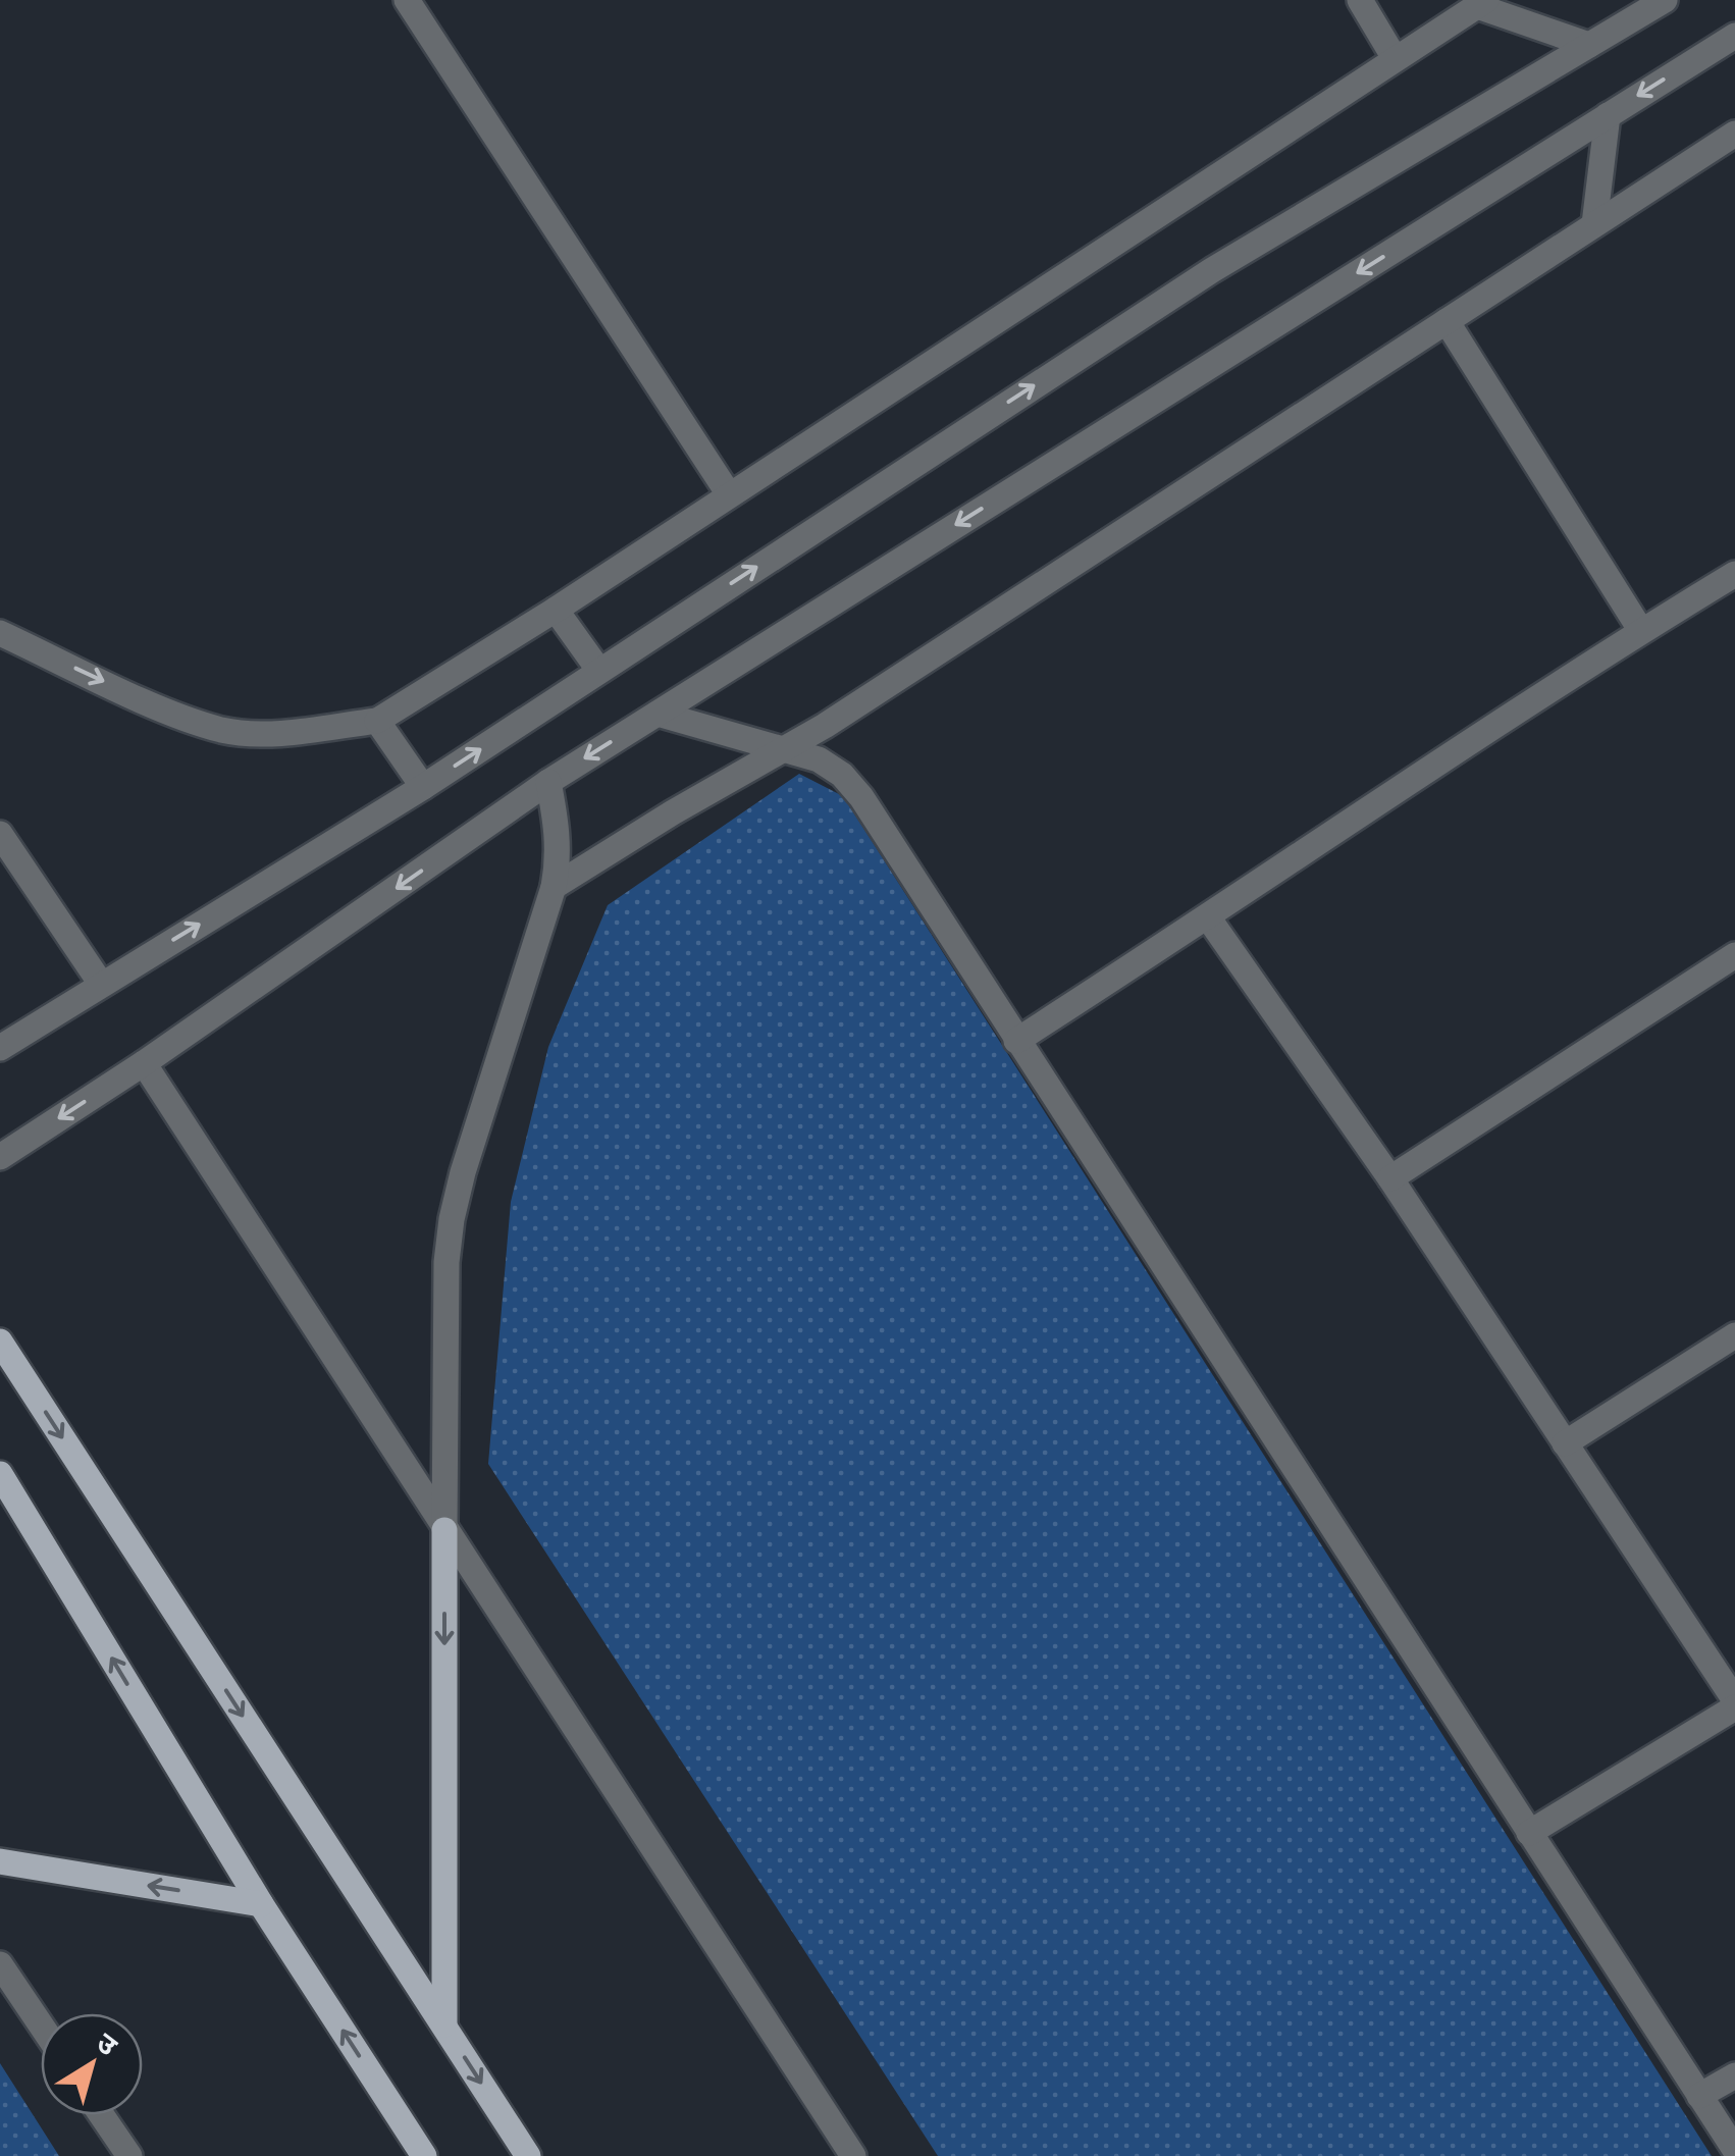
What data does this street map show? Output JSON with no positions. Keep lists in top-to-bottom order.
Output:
{
  "north": "top right"
}
